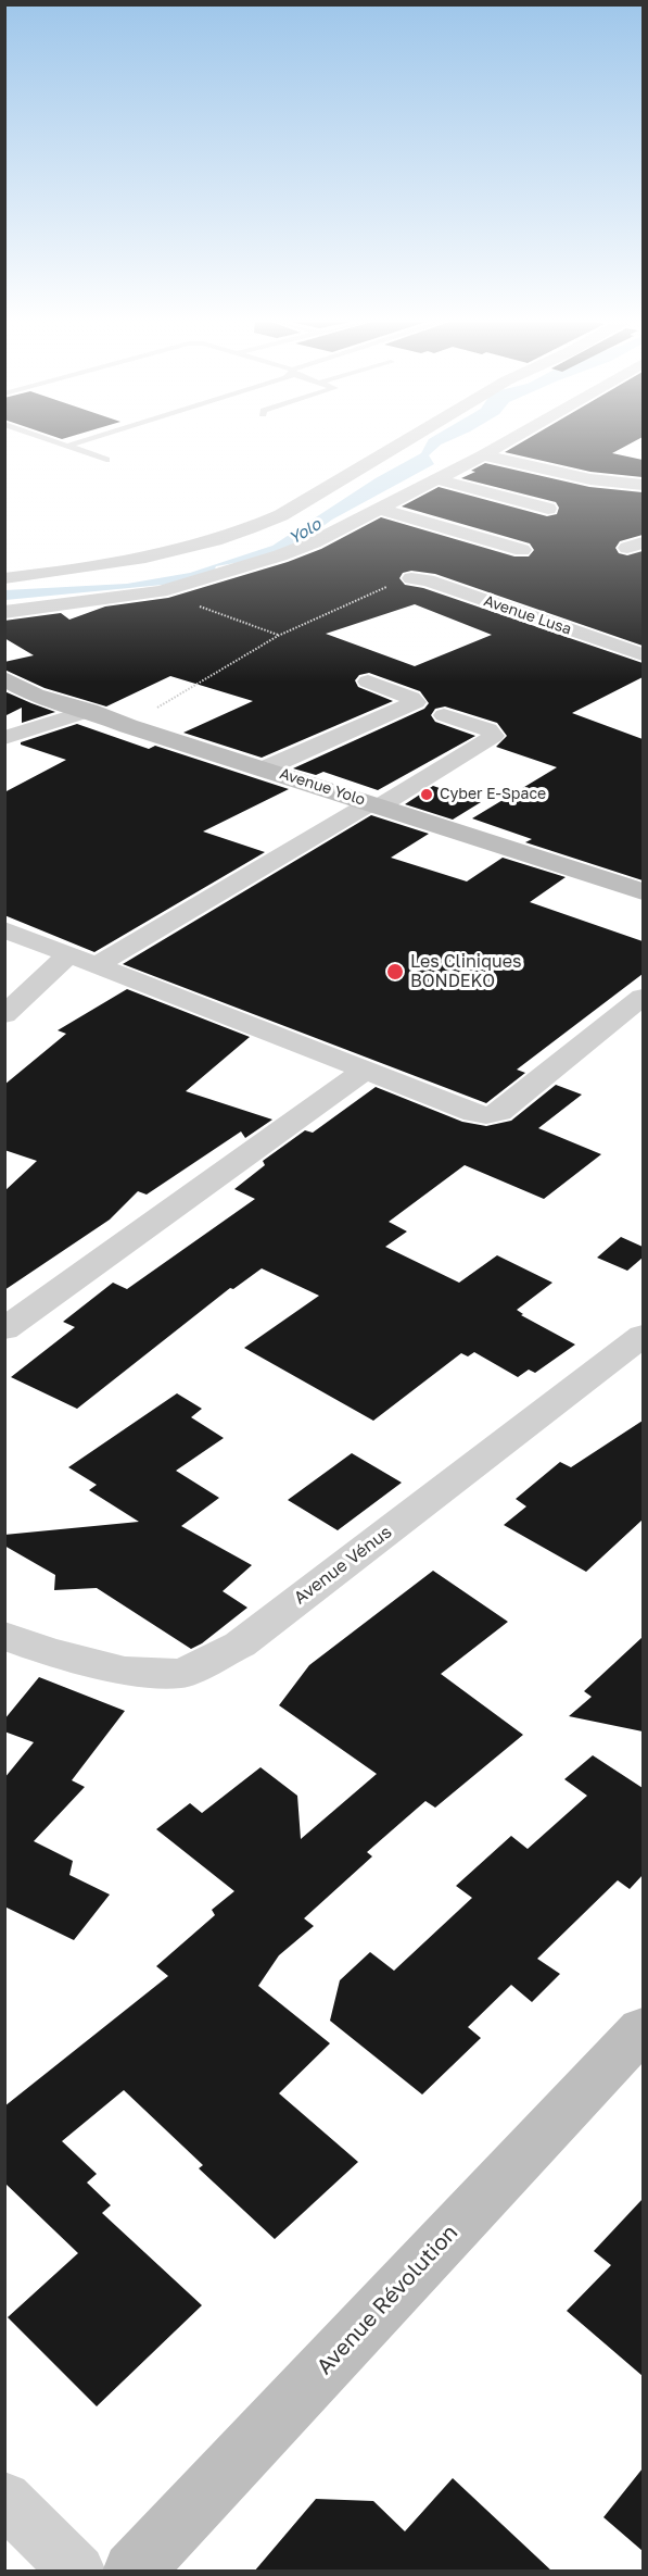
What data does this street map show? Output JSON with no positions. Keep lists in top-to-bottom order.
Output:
{
  "streets": {
    "street": [
      "Avenue Lusa",
      "Avenue Yolo",
      "Avenue Vénus",
      "Avenue Révolution"
    ]
  },
  "water": ["Yolo"],
  "places": ["Cyber E-Space", "Les Cliniques BONDEKO"]
}
